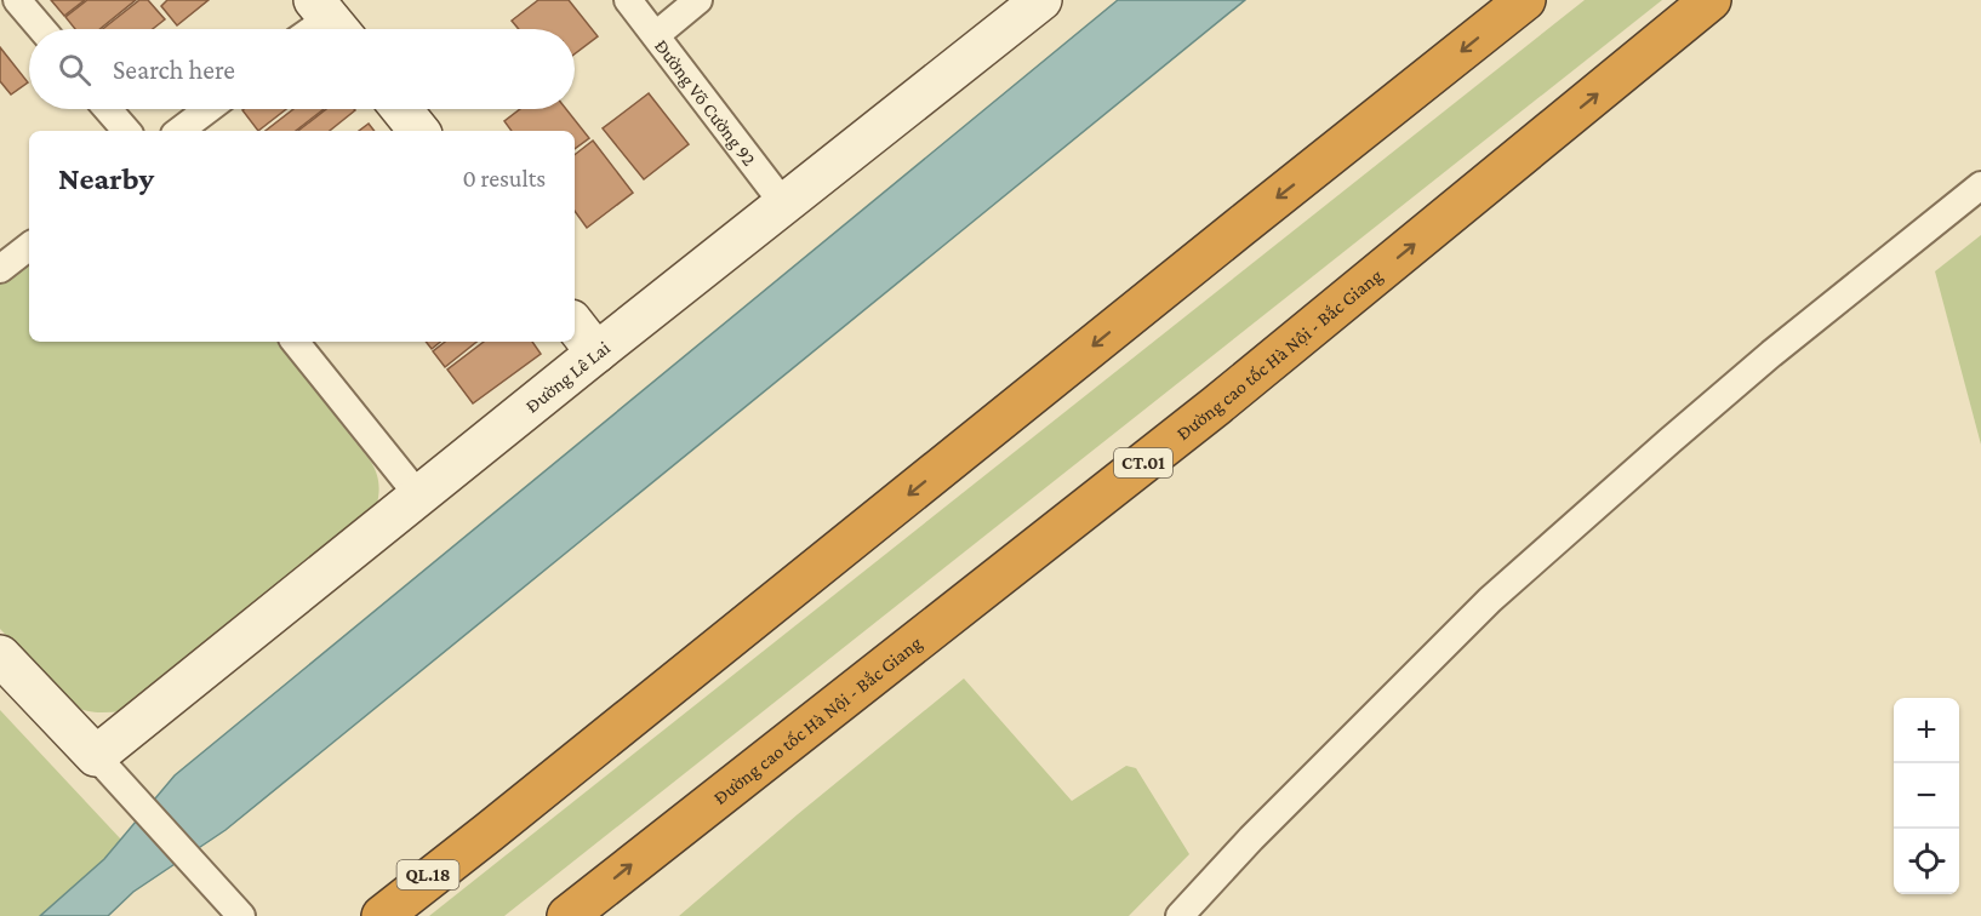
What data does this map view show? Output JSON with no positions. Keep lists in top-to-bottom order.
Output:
{
  "streets": {
    "highway": ["Đường cao tốc Hà Nội - Bắc Giang", "CT.01", "QL.18"],
    "street": ["Đường Võ Cường 92", "Đường Lê Lai"]
  },
  "crossings": [
    ["Đường Võ Cường 92", "Đường Lê Lai"]
  ],
  "page": {
    "search": "Search here",
    "heading": ["Nearby", "0 results"],
    "map_buttons": ["+", "−"]
  }
}
